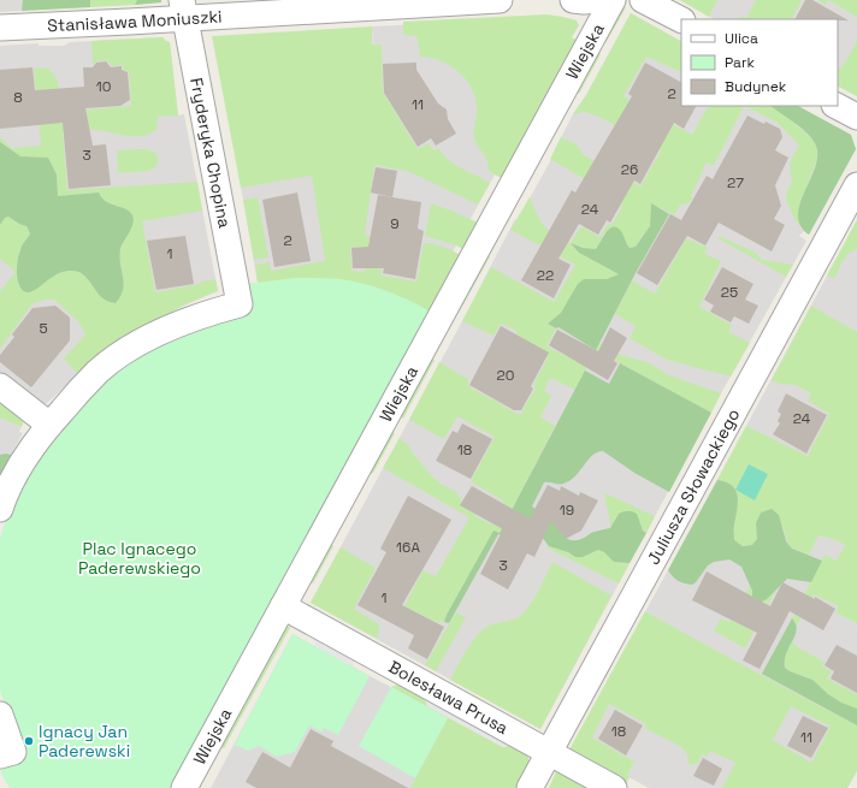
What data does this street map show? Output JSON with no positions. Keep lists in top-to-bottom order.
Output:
{
  "streets": {
    "street": [
      "Stanisława Moniuszki",
      "Wiejska",
      "Fryderyka Chopina",
      "Juliusza Słowackiego",
      "Bolesława Prusa"
    ]
  },
  "crossings": [
    ["Stanisława Moniuszki", "Fryderyka Chopina"],
    ["Wiejska", "Bolesława Prusa"],
    ["Juliusza Słowackiego", "Bolesława Prusa"]
  ],
  "parks": ["Plac Ignacego Paderewskiego"],
  "places": ["Ignacy Jan Paderewski"],
  "house_numbers": [
    "10",
    "2",
    "8",
    "11",
    "3",
    "26",
    "27",
    "24",
    "9",
    "2",
    "1",
    "22",
    "25",
    "5",
    "20",
    "24",
    "18",
    "19",
    "16A",
    "3",
    "1",
    "18",
    "11"
  ],
  "legend": ["Ulica", "Park", "Budynek"]
}
